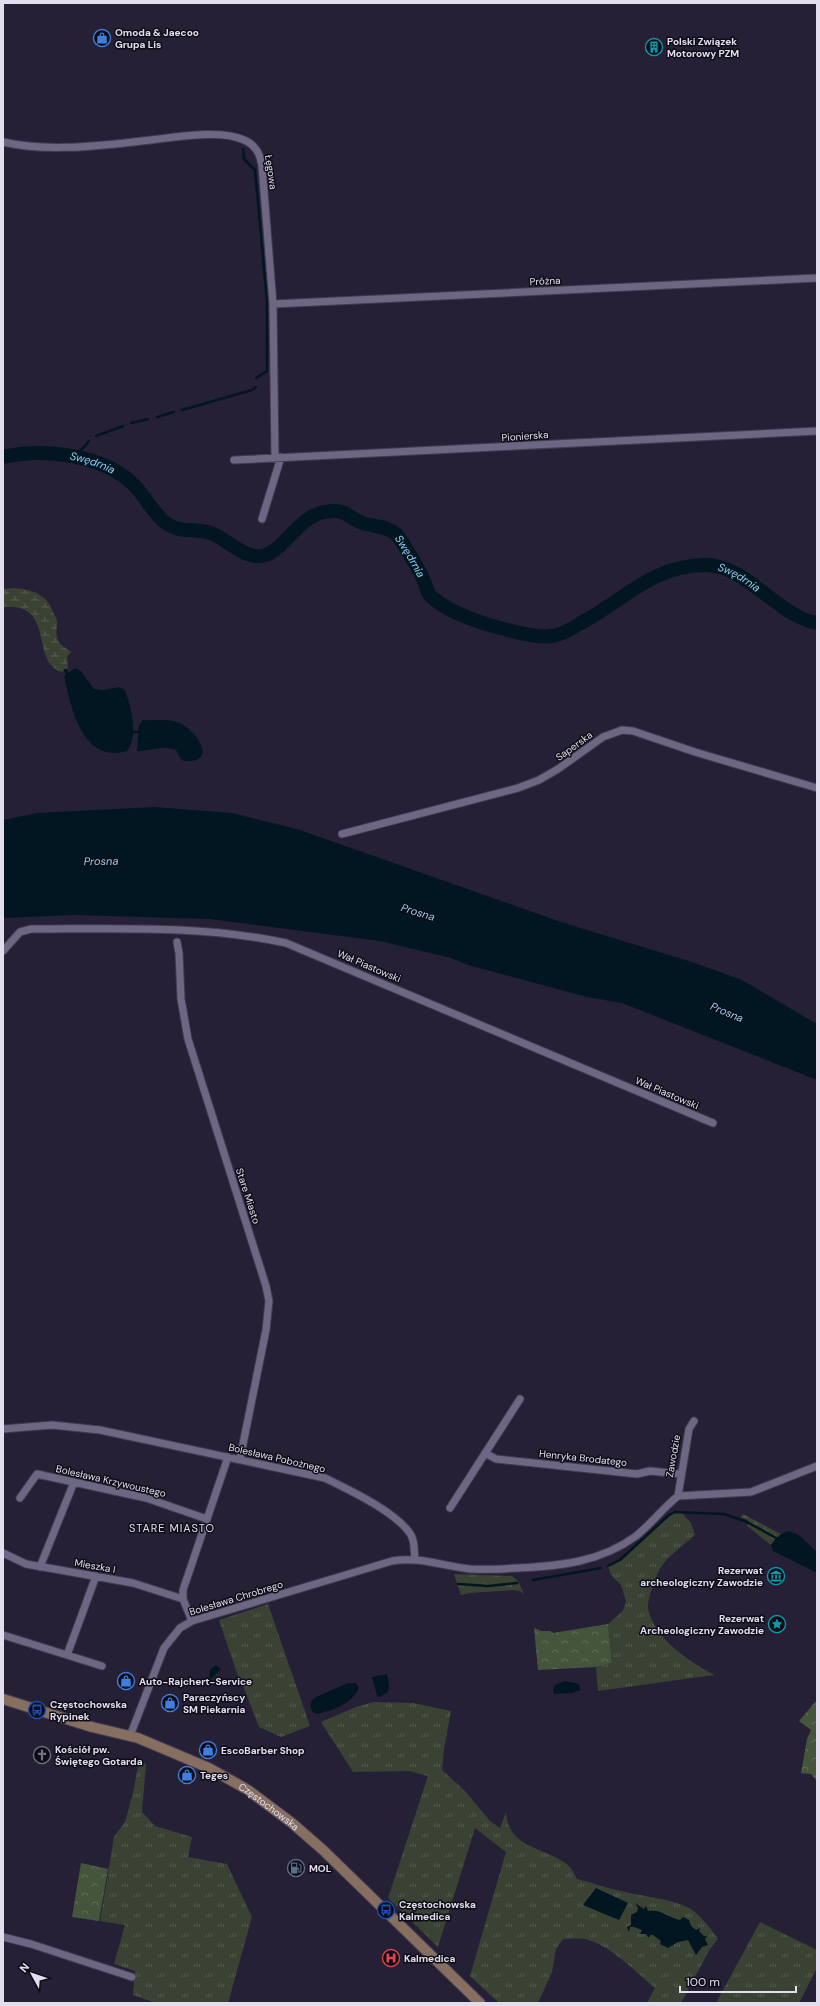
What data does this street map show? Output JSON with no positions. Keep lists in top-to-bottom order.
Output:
{
  "streets": {
    "main road": ["Częstochowska"],
    "street": [
      "Łęgowa",
      "Próżna",
      "Pionierska",
      "Saperska",
      "Wał Piastowski",
      "Stare Miasto",
      "Zawodzie",
      "Bolesława Pobożnego",
      "Henryka Brodatego",
      "Bolesława Krzywoustego",
      "Mieszka I",
      "Bolesława Chrobrego"
    ]
  },
  "crossings": [
    ["Łęgowa", "Próżna"],
    ["Łęgowa", "Pionierska"],
    ["Stare Miasto", "Bolesława Pobożnego"],
    ["Zawodzie", "Henryka Brodatego"],
    ["Bolesława Pobożnego", "Bolesława Chrobrego"],
    ["Bolesława Chrobrego", "Częstochowska"]
  ],
  "districts": ["STARE MIASTO"],
  "water": ["Swędrnia", "Prosna"],
  "places": {
    "shop": [
      "Omoda & Jaecoo Grupa Lis",
      "Auto-Rajchert-Service",
      "Paraczyńscy SM Piekarnia",
      "EscoBarber Shop",
      "Teges"
    ],
    "building": ["Polski Związek Motorowy PZM"],
    "museum": ["Rezerwat archeologiczny Zawodzie"],
    "place": ["Rezerwat Archeologiczny Zawodzie"],
    "bus stop": ["Częstochowska Rypinek", "Częstochowska Kalmedica"],
    "church": ["Kościół pw. Świętego Gotarda"],
    "fuel station": ["MOL"],
    "hospital": ["Kalmedica"]
  },
  "scale_bar": "100 m",
  "north": "top left"
}
